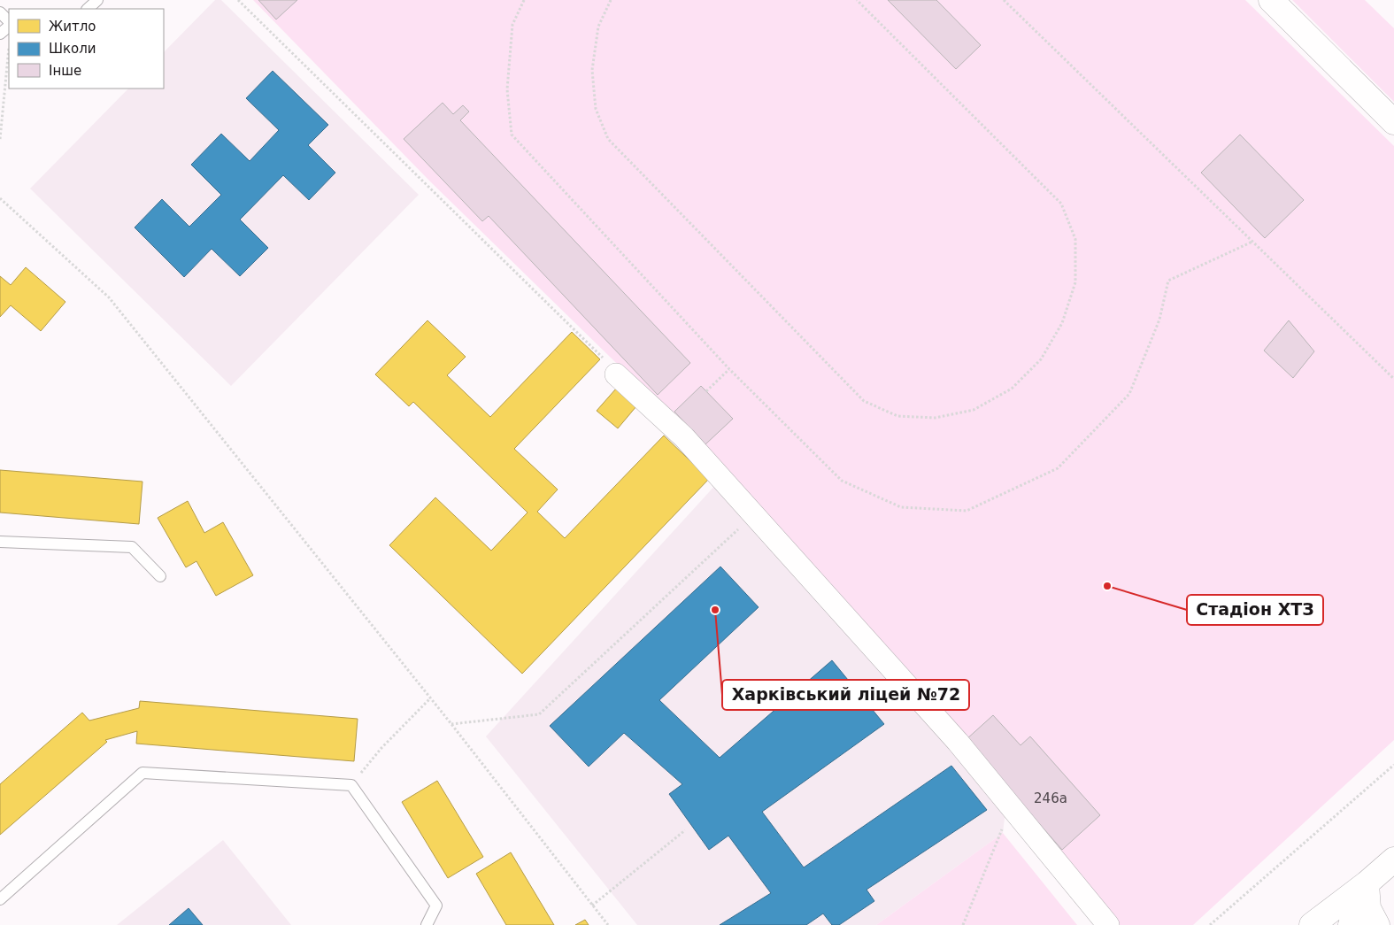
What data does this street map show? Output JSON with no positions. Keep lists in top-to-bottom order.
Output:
{
  "places": ["Стадіон ХТЗ", "Харківський ліцей №72"],
  "house_numbers": ["246а"],
  "legend": ["Житло", "Школи", "Інше"]
}
